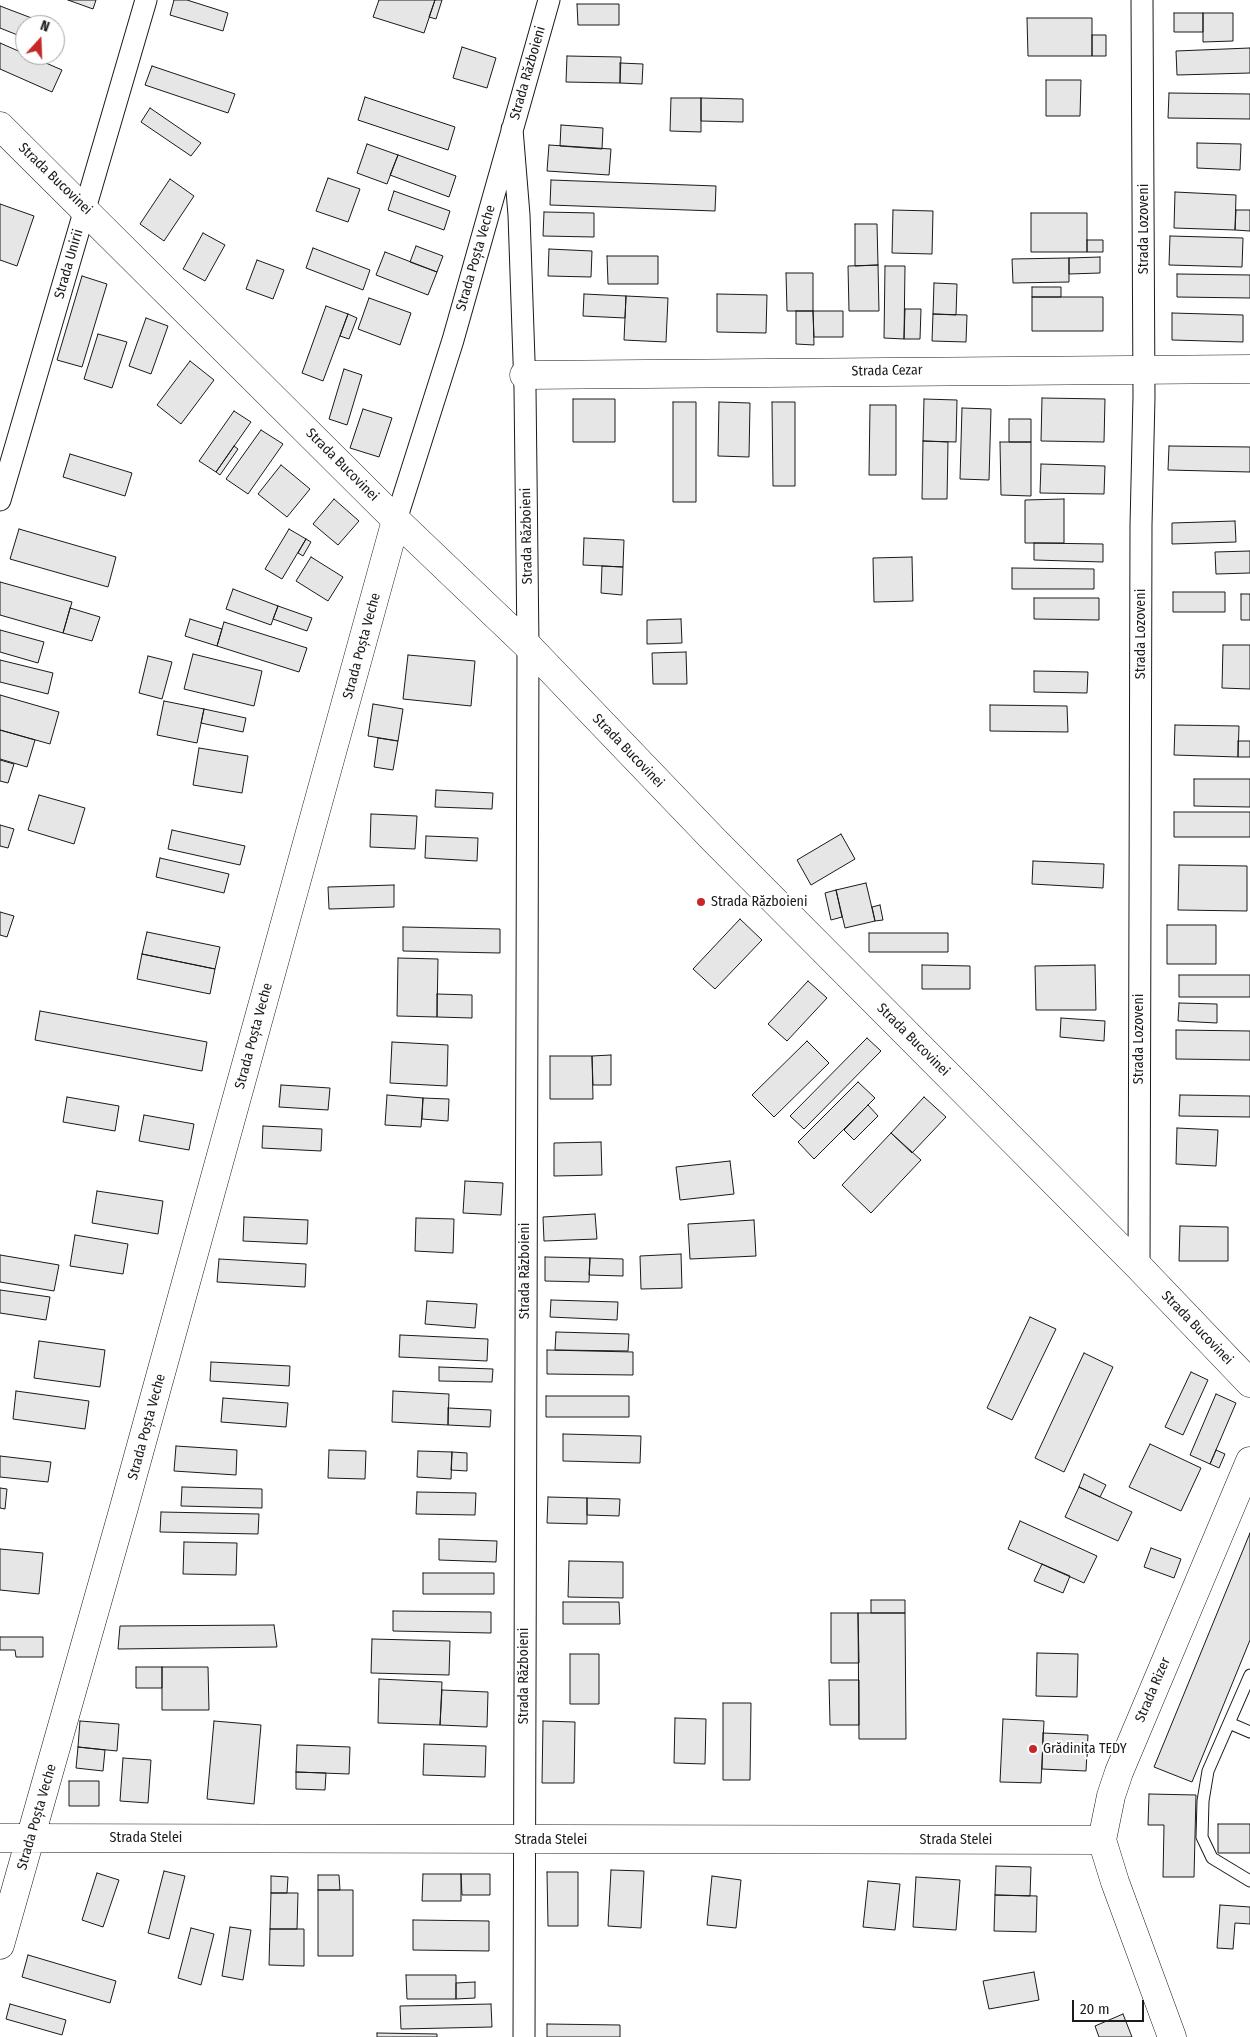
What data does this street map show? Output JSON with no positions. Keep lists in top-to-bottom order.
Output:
{
  "streets": {
    "street": [
      "Strada Războieni",
      "Strada Bucovinei",
      "Strada Lozoveni",
      "Strada Poșta Veche",
      "Strada Unirii",
      "Strada Cezar",
      "Strada Rizer",
      "Strada Stelei"
    ]
  },
  "crossings": [
    ["Strada Războieni", "Strada Bucovinei"],
    ["Strada Războieni", "Strada Poșta Veche"],
    ["Strada Războieni", "Strada Cezar"],
    ["Strada Războieni", "Strada Stelei"],
    ["Strada Bucovinei", "Strada Lozoveni"],
    ["Strada Bucovinei", "Strada Poșta Veche"],
    ["Strada Bucovinei", "Strada Unirii"],
    ["Strada Lozoveni", "Strada Cezar"],
    ["Strada Poșta Veche", "Strada Stelei"],
    ["Strada Rizer", "Strada Stelei"]
  ],
  "places": ["Strada Războieni", "Grădinița TEDY"],
  "scale_bar": "20 m",
  "north": "top"
}
